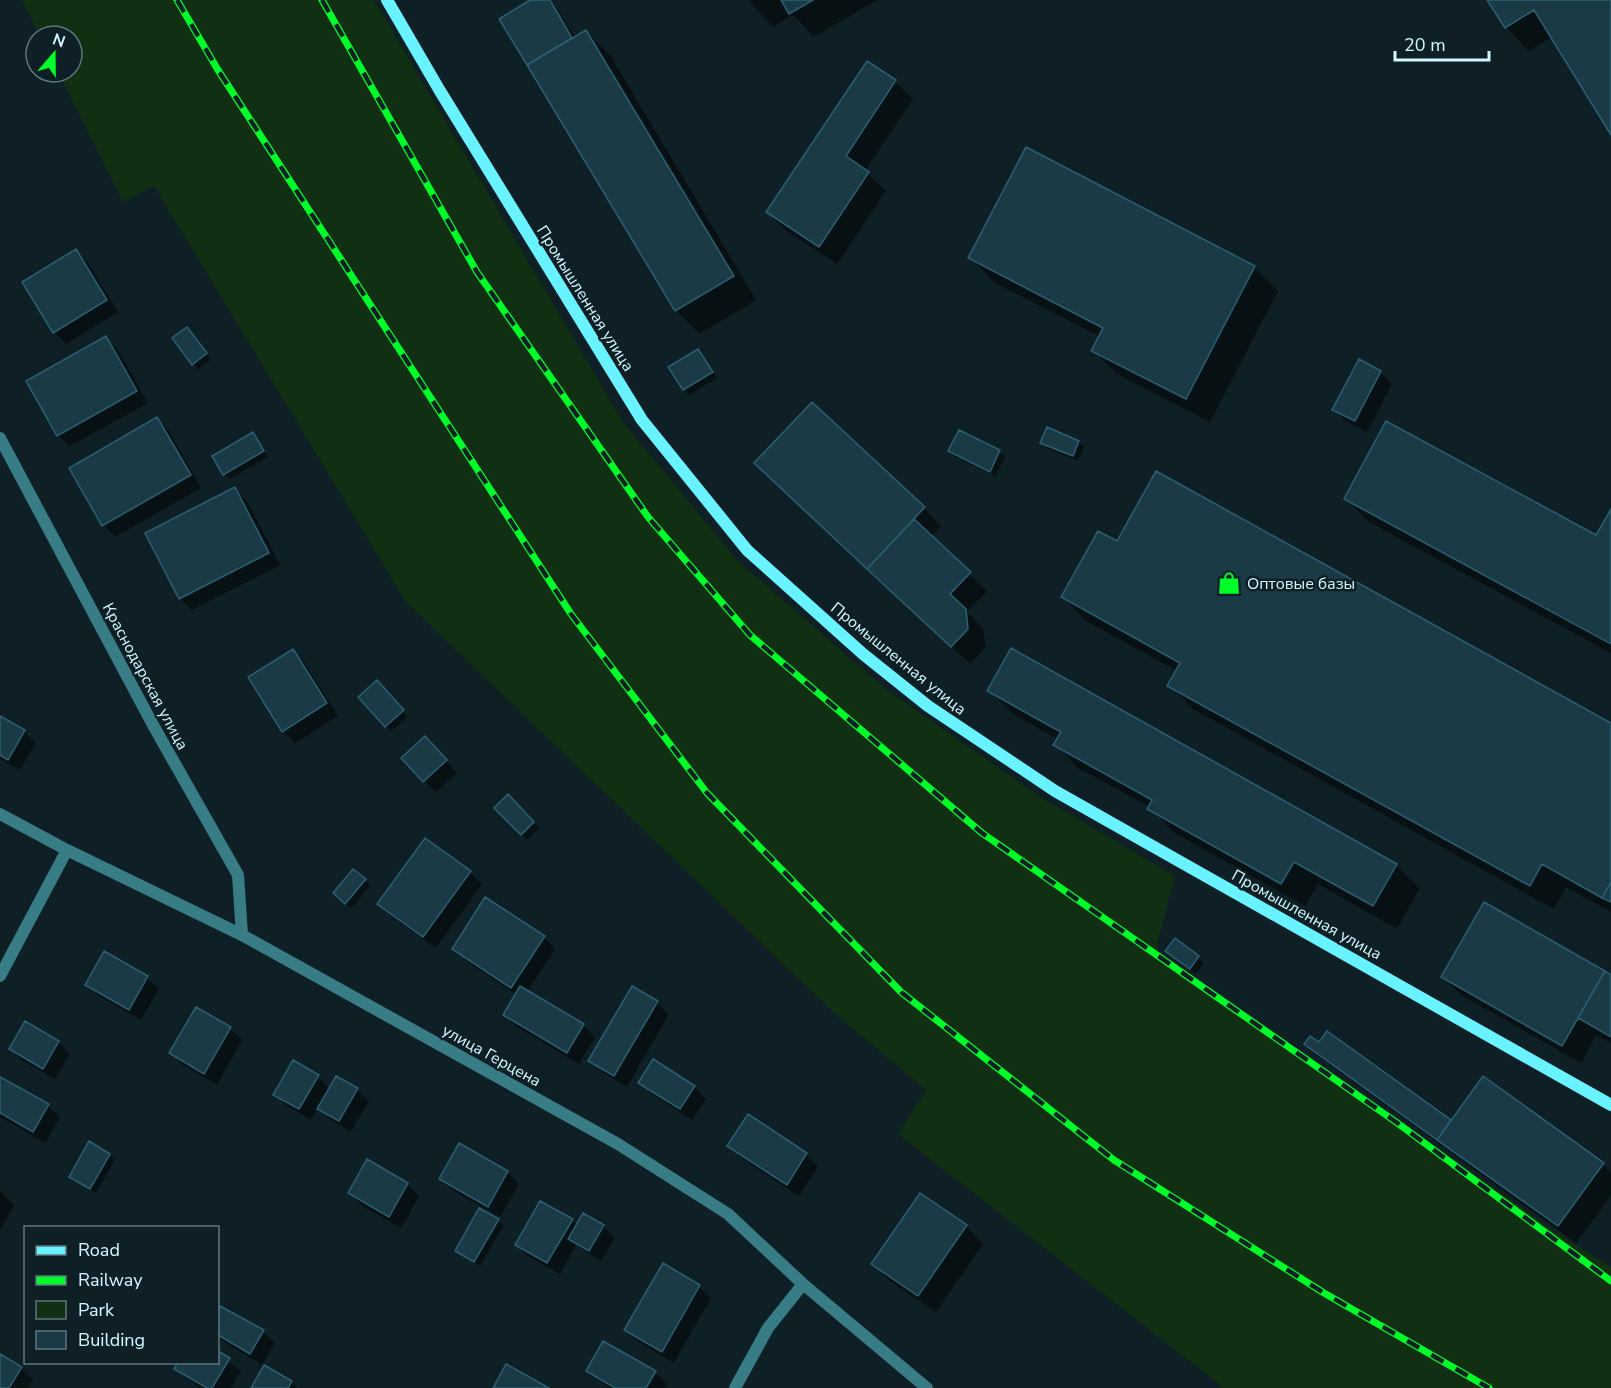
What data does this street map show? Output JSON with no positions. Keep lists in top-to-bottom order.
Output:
{
  "streets": {
    "street": ["Промышленная улица", "Краснодарская улица", "улица Герцена"]
  },
  "crossings": [
    ["Краснодарская улица", "улица Герцена"]
  ],
  "places": {
    "shop": ["Оптовые базы"]
  },
  "legend": [
    "Road",
    "Railway",
    "Park",
    "Building"
  ],
  "scale_bar": "20 m",
  "north": "top"
}
